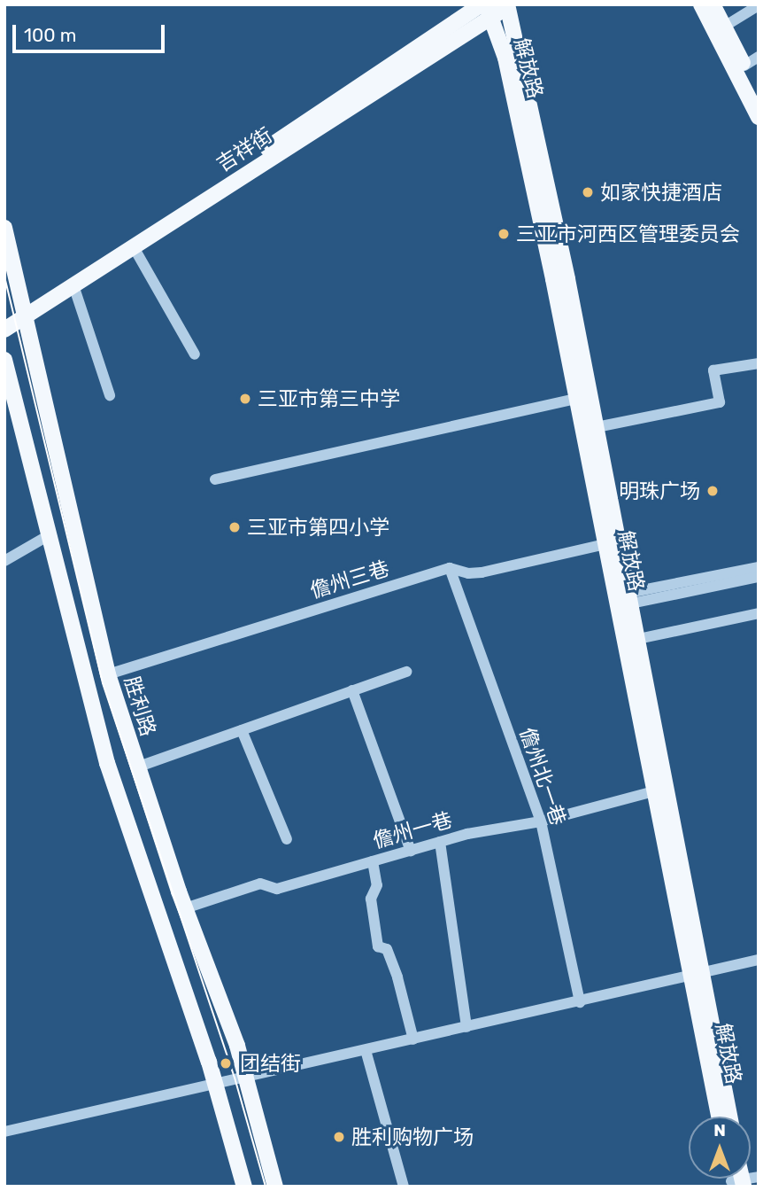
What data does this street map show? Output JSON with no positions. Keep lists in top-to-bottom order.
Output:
{
  "streets": {
    "main road": ["解放路", "吉祥街", "胜利路"],
    "street": ["儋州三巷", "儋州北一巷", "儋州一巷"]
  },
  "crossings": [
    ["解放路", "吉祥街"],
    ["解放路", "儋州三巷"],
    ["解放路", "儋州一巷"],
    ["吉祥街", "胜利路"],
    ["儋州三巷", "胜利路"],
    ["儋州三巷", "儋州北一巷"],
    ["胜利路", "儋州一巷"],
    ["儋州北一巷", "儋州一巷"]
  ],
  "places": [
    "如家快捷酒店",
    "三亚市河西区管理委员会",
    "三亚市第三中学",
    "明珠广场",
    "三亚市第四小学",
    "团结街",
    "胜利购物广场"
  ],
  "scale_bar": "100 m",
  "north": "top"
}
